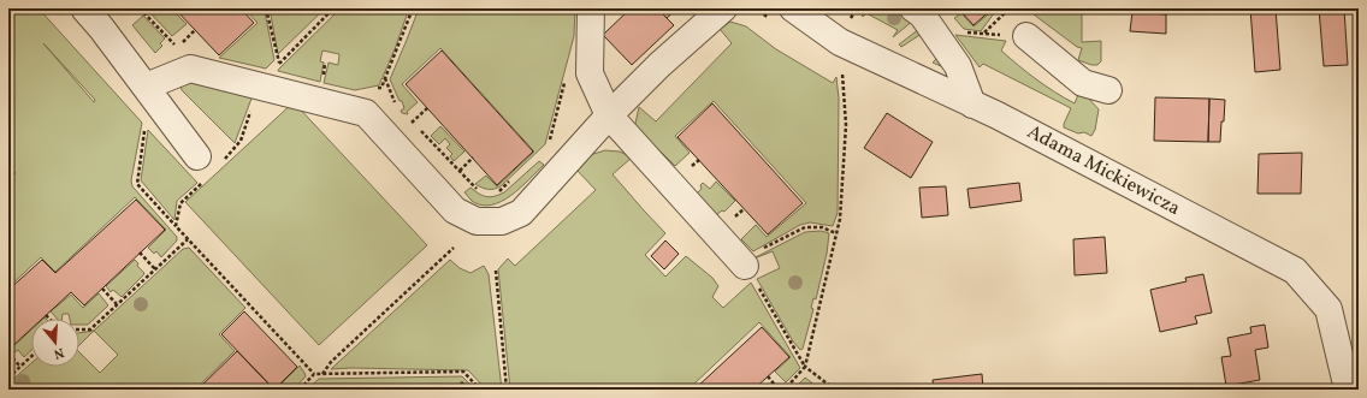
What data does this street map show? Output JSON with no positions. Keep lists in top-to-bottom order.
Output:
{
  "streets": {
    "street": ["Adama Mickiewicza"]
  },
  "north": "bottom"
}
